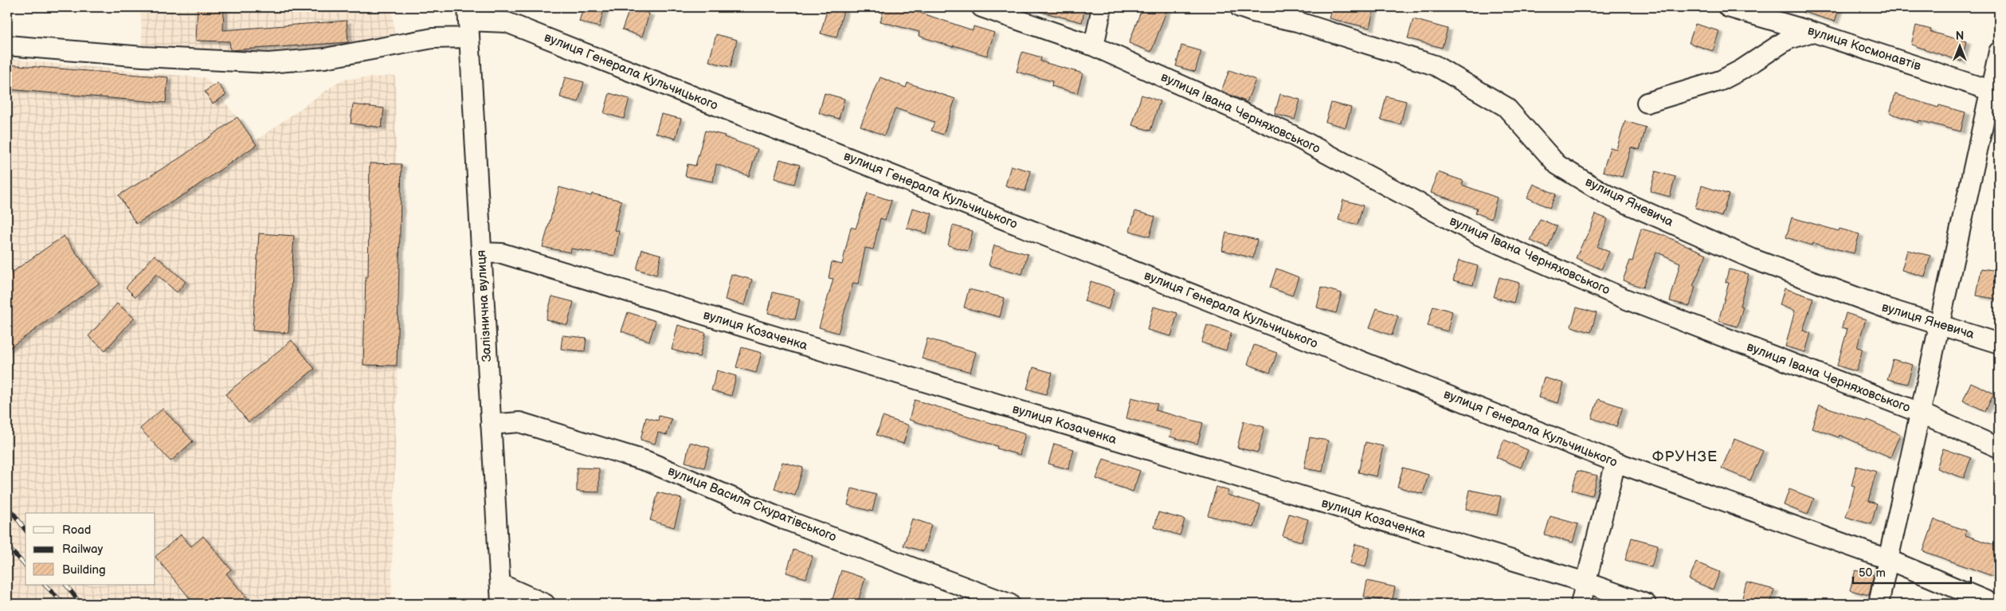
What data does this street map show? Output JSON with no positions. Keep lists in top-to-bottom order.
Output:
{
  "streets": {
    "street": [
      "вулиця Космонавтів",
      "вулиця Генерала Кульчицького",
      "вулиця Івана Черняховського",
      "вулиця Яневича",
      "Залізнична вулиця",
      "вулиця Козаченка",
      "вулиця Василя Скуратівського"
    ]
  },
  "crossings": [
    ["вулиця Генерала Кульчицького", "Залізнична вулиця"],
    ["Залізнична вулиця", "вулиця Козаченка"],
    ["Залізнична вулиця", "вулиця Василя Скуратівського"]
  ],
  "districts": ["ФРУНЗЕ"],
  "legend": ["Road", "Railway", "Building"],
  "scale_bar": "50 m",
  "north": "top"
}
